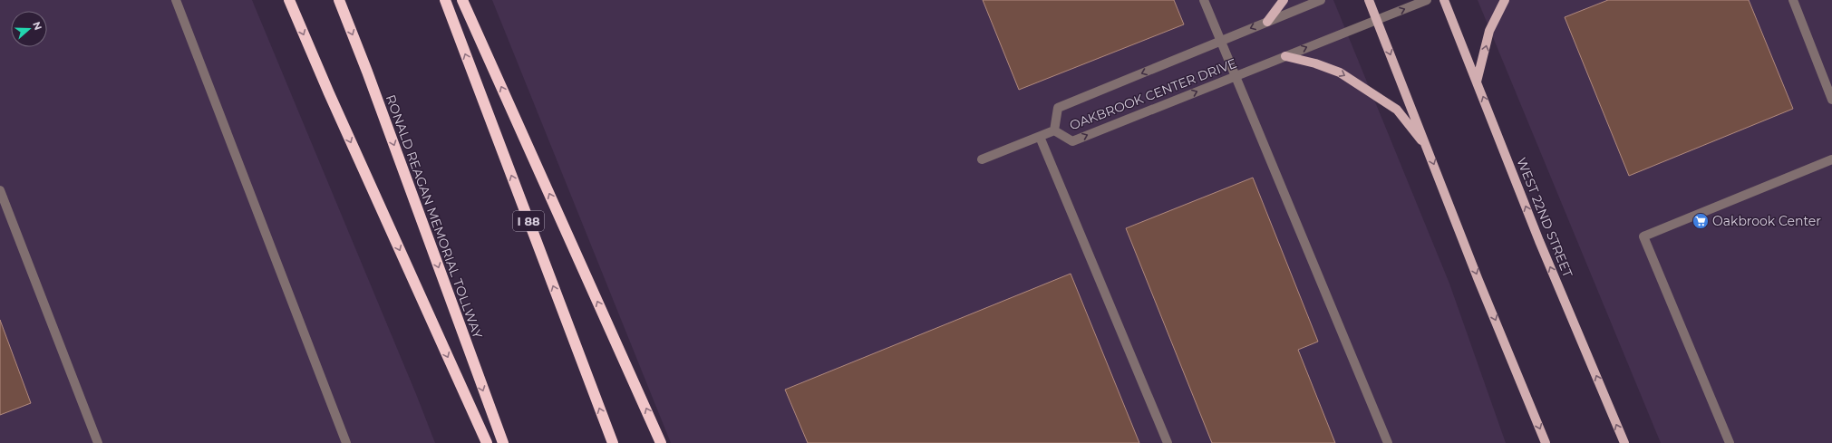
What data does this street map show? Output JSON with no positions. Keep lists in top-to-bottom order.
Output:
{
  "streets": {
    "highway": ["RONALD REAGAN MEMORIAL TOLLWAY", "I 88"],
    "main road": ["WEST 22ND STREET"],
    "street": ["OAKBROOK CENTER DRIVE"]
  },
  "places": {
    "supermarket": ["Oakbrook Center"]
  },
  "north": "right"
}
